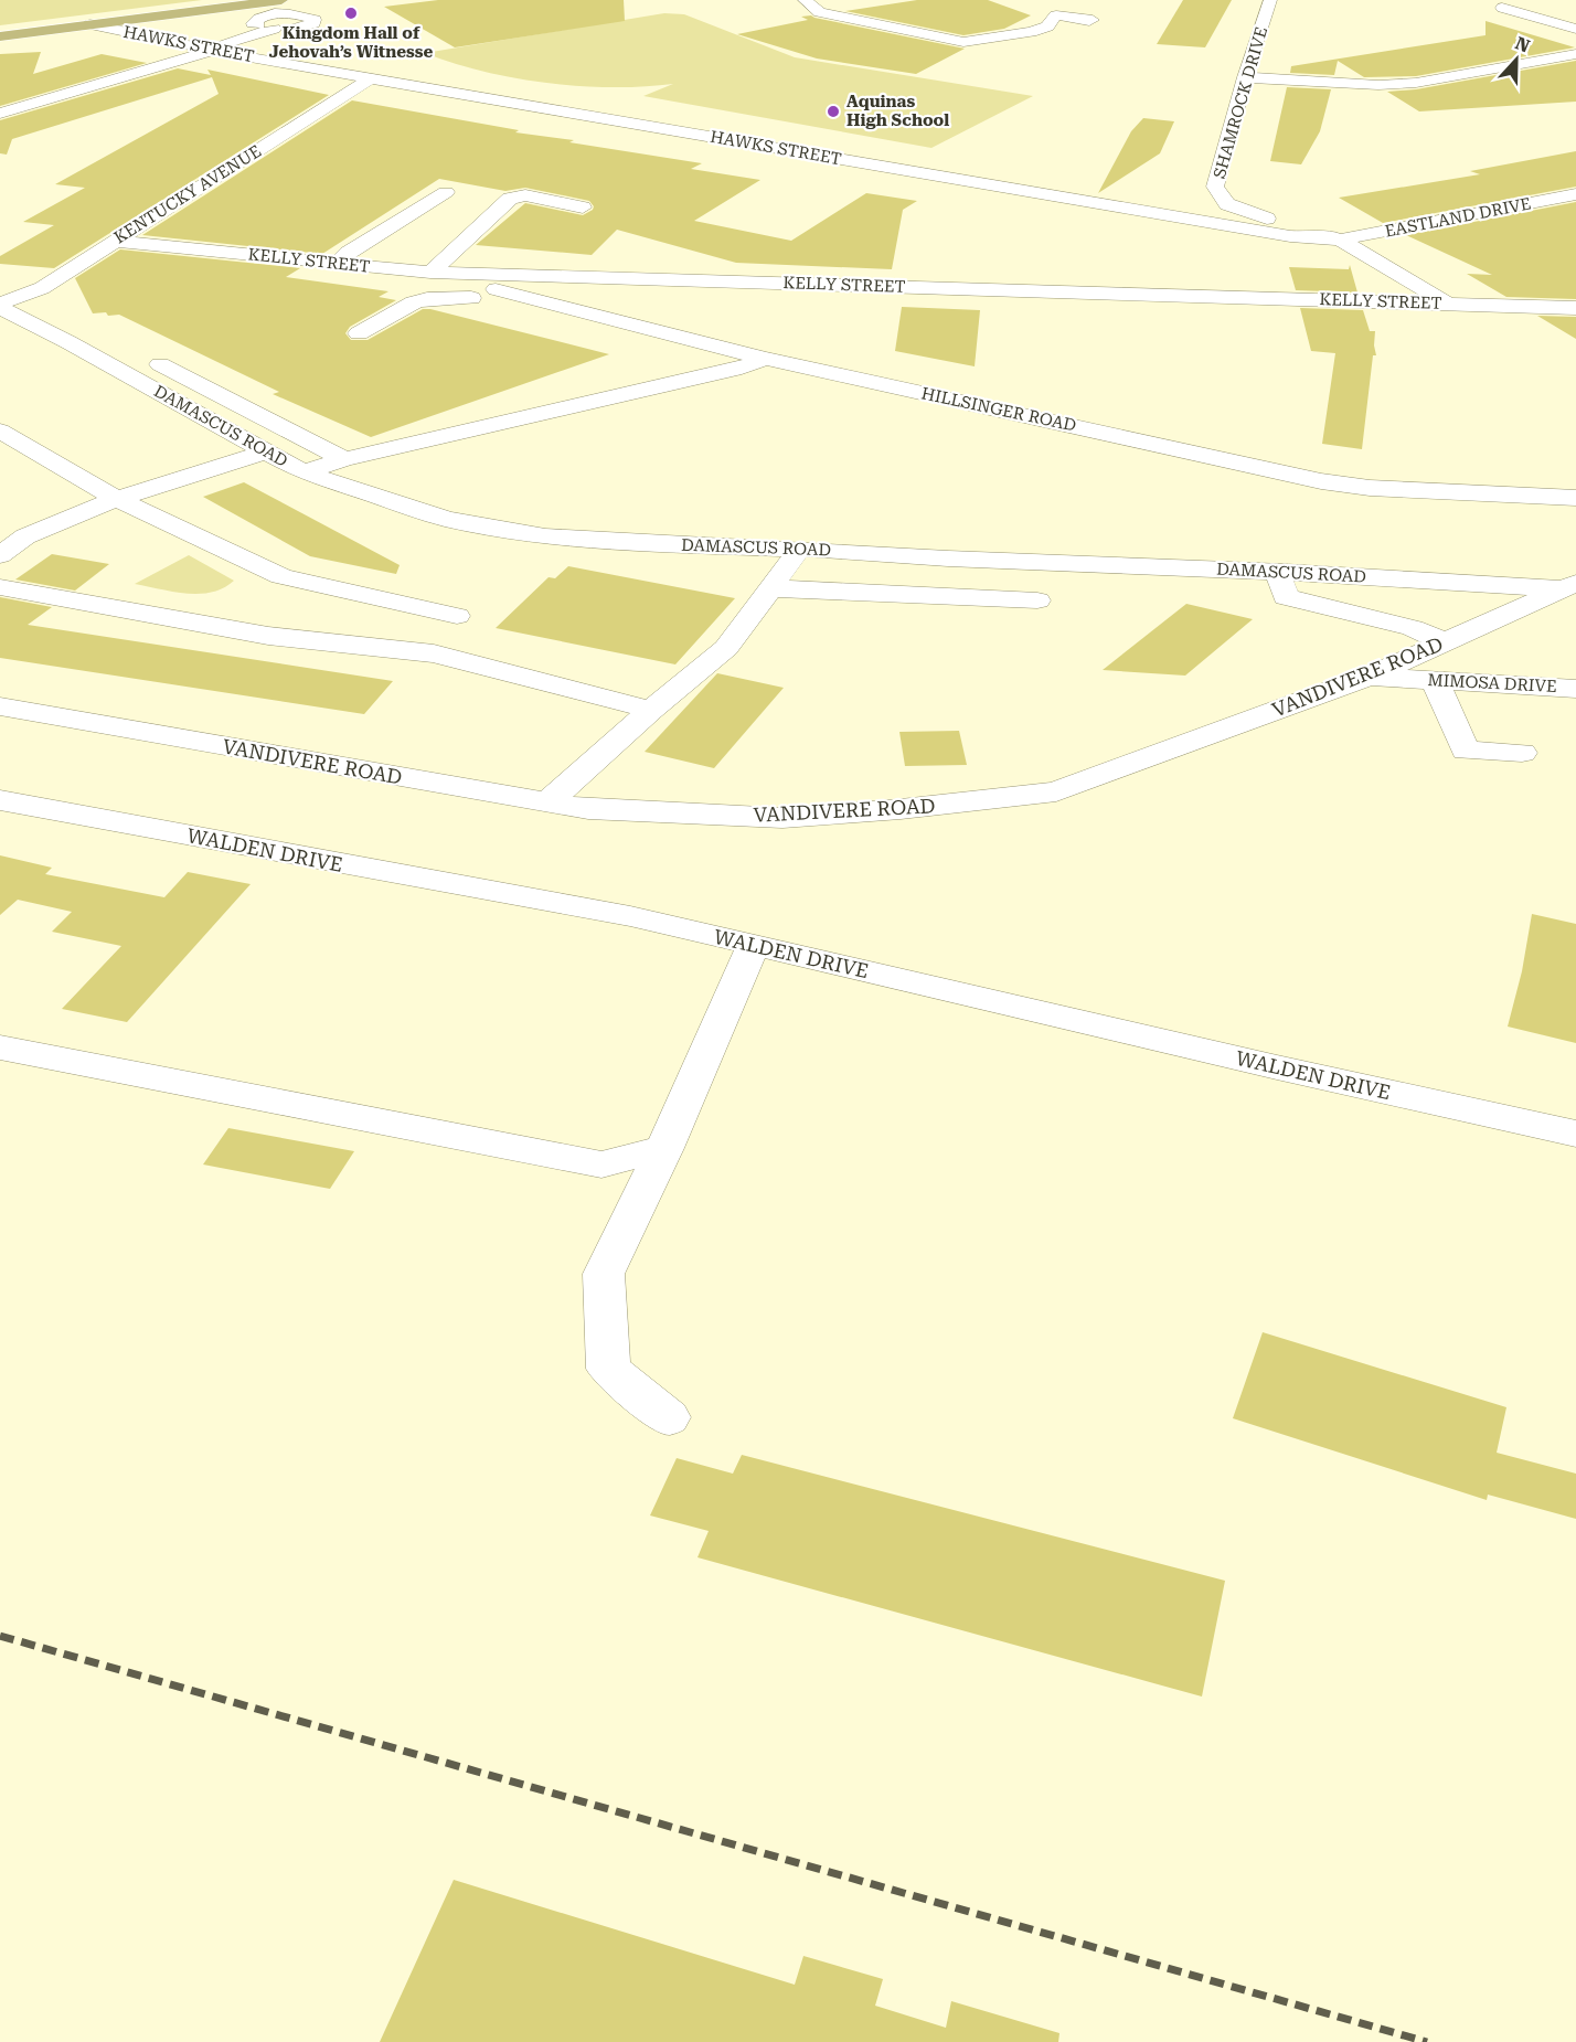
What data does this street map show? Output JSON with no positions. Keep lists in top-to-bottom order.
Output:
{
  "streets": {
    "street": [
      "HAWKS STREET",
      "SHAMROCK DRIVE",
      "KENTUCKY AVENUE",
      "EASTLAND DRIVE",
      "KELLY STREET",
      "HILLSINGER ROAD",
      "DAMASCUS ROAD",
      "VANDIVERE ROAD",
      "MIMOSA DRIVE",
      "WALDEN DRIVE"
    ]
  },
  "crossings": [
    ["HAWKS STREET", "SHAMROCK DRIVE"],
    ["HAWKS STREET", "KENTUCKY AVENUE"],
    ["HAWKS STREET", "EASTLAND DRIVE"],
    ["HAWKS STREET", "KELLY STREET"],
    ["SHAMROCK DRIVE", "EASTLAND DRIVE"],
    ["KENTUCKY AVENUE", "KELLY STREET"],
    ["KELLY STREET", "HILLSINGER ROAD"],
    ["DAMASCUS ROAD", "VANDIVERE ROAD"],
    ["VANDIVERE ROAD", "MIMOSA DRIVE"]
  ],
  "places": ["Kingdom Hall of Jehovah’s Witnesse", "Aquinas High School"],
  "north": "top"
}
